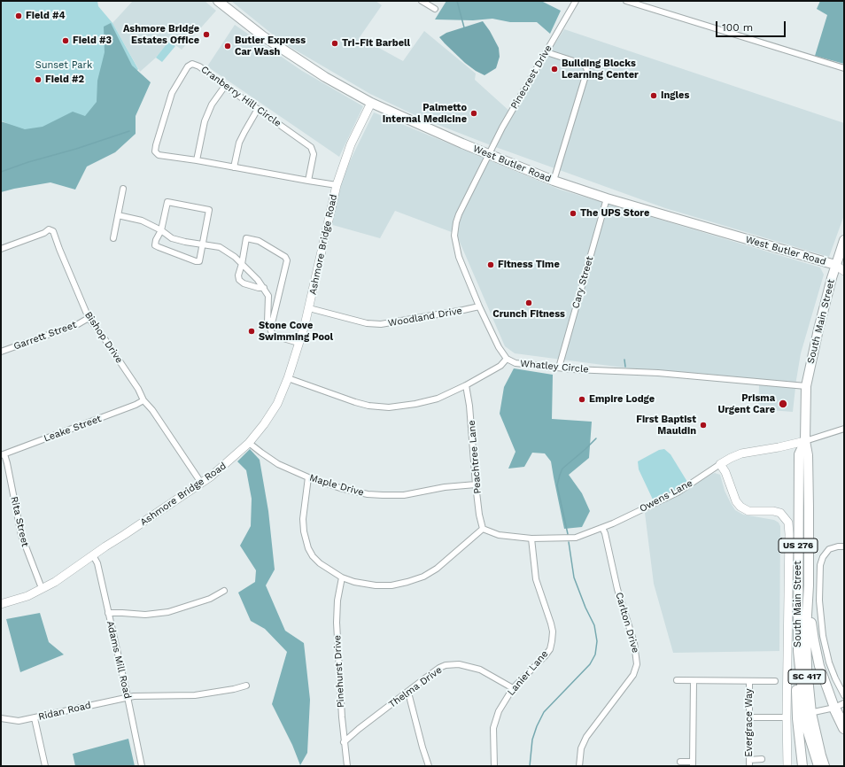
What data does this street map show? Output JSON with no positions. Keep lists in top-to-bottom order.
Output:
{
  "streets": {
    "highway": ["US 276"],
    "main road": [
      "West Butler Road",
      "Ashmore Bridge Road",
      "South Main Street",
      "Owens Lane",
      "SC 417"
    ],
    "street": [
      "Pinecrest Drive",
      "Cranberry Hill Circle",
      "Cary Street",
      "Woodland Drive",
      "Garrett Street",
      "Bishop Drive",
      "Whatley Circle",
      "Leake Street",
      "Peachtree Lane",
      "Maple Drive",
      "Rita Street",
      "Carlton Drive",
      "Adams Mill Road",
      "Pinehurst Drive",
      "Lanier Lane",
      "Thelma Drive",
      "Ridan Road",
      "Evergrace Way"
    ]
  },
  "crossings": [
    ["Pinecrest Drive", "West Butler Road"],
    ["Pinecrest Drive", "Whatley Circle"],
    ["Cranberry Hill Circle", "Ashmore Bridge Road"],
    ["West Butler Road", "Ashmore Bridge Road"],
    ["West Butler Road", "Cary Street"],
    ["West Butler Road", "South Main Street"],
    ["West Butler Road", "Whatley Circle"],
    ["West Butler Road", "US 276"],
    ["Ashmore Bridge Road", "Woodland Drive"],
    ["Ashmore Bridge Road", "Bishop Drive"],
    ["Ashmore Bridge Road", "Maple Drive"],
    ["Ashmore Bridge Road", "Rita Street"],
    ["Ashmore Bridge Road", "Adams Mill Road"],
    ["Cary Street", "Whatley Circle"],
    ["Woodland Drive", "Whatley Circle"],
    ["South Main Street", "Whatley Circle"],
    ["South Main Street", "Owens Lane"],
    ["South Main Street", "US 276"],
    ["Garrett Street", "Bishop Drive"],
    ["Bishop Drive", "Leake Street"],
    ["Leake Street", "Rita Street"],
    ["Peachtree Lane", "Maple Drive"],
    ["Peachtree Lane", "Owens Lane"],
    ["Owens Lane", "Carlton Drive"],
    ["Owens Lane", "Lanier Lane"],
    ["Adams Mill Road", "Ridan Road"],
    ["Pinehurst Drive", "Thelma Drive"],
    ["Lanier Lane", "Thelma Drive"]
  ],
  "parks": ["Sunset Park"],
  "places": [
    "Field #4",
    "Ashmore Bridge Estates Office",
    "Field #3",
    "Tri-Fit Barbell",
    "Butler Express Car Wash",
    "Building Blocks Learning Center",
    "Field #2",
    "Ingles",
    "Palmetto Internal Medicine",
    "The UPS Store",
    "Fitness Time",
    "Crunch Fitness",
    "Stone Cove Swimming Pool",
    "Empire Lodge",
    "Prisma Urgent Care",
    "First Baptist Mauldin"
  ],
  "scale_bar": "100 m"
}
